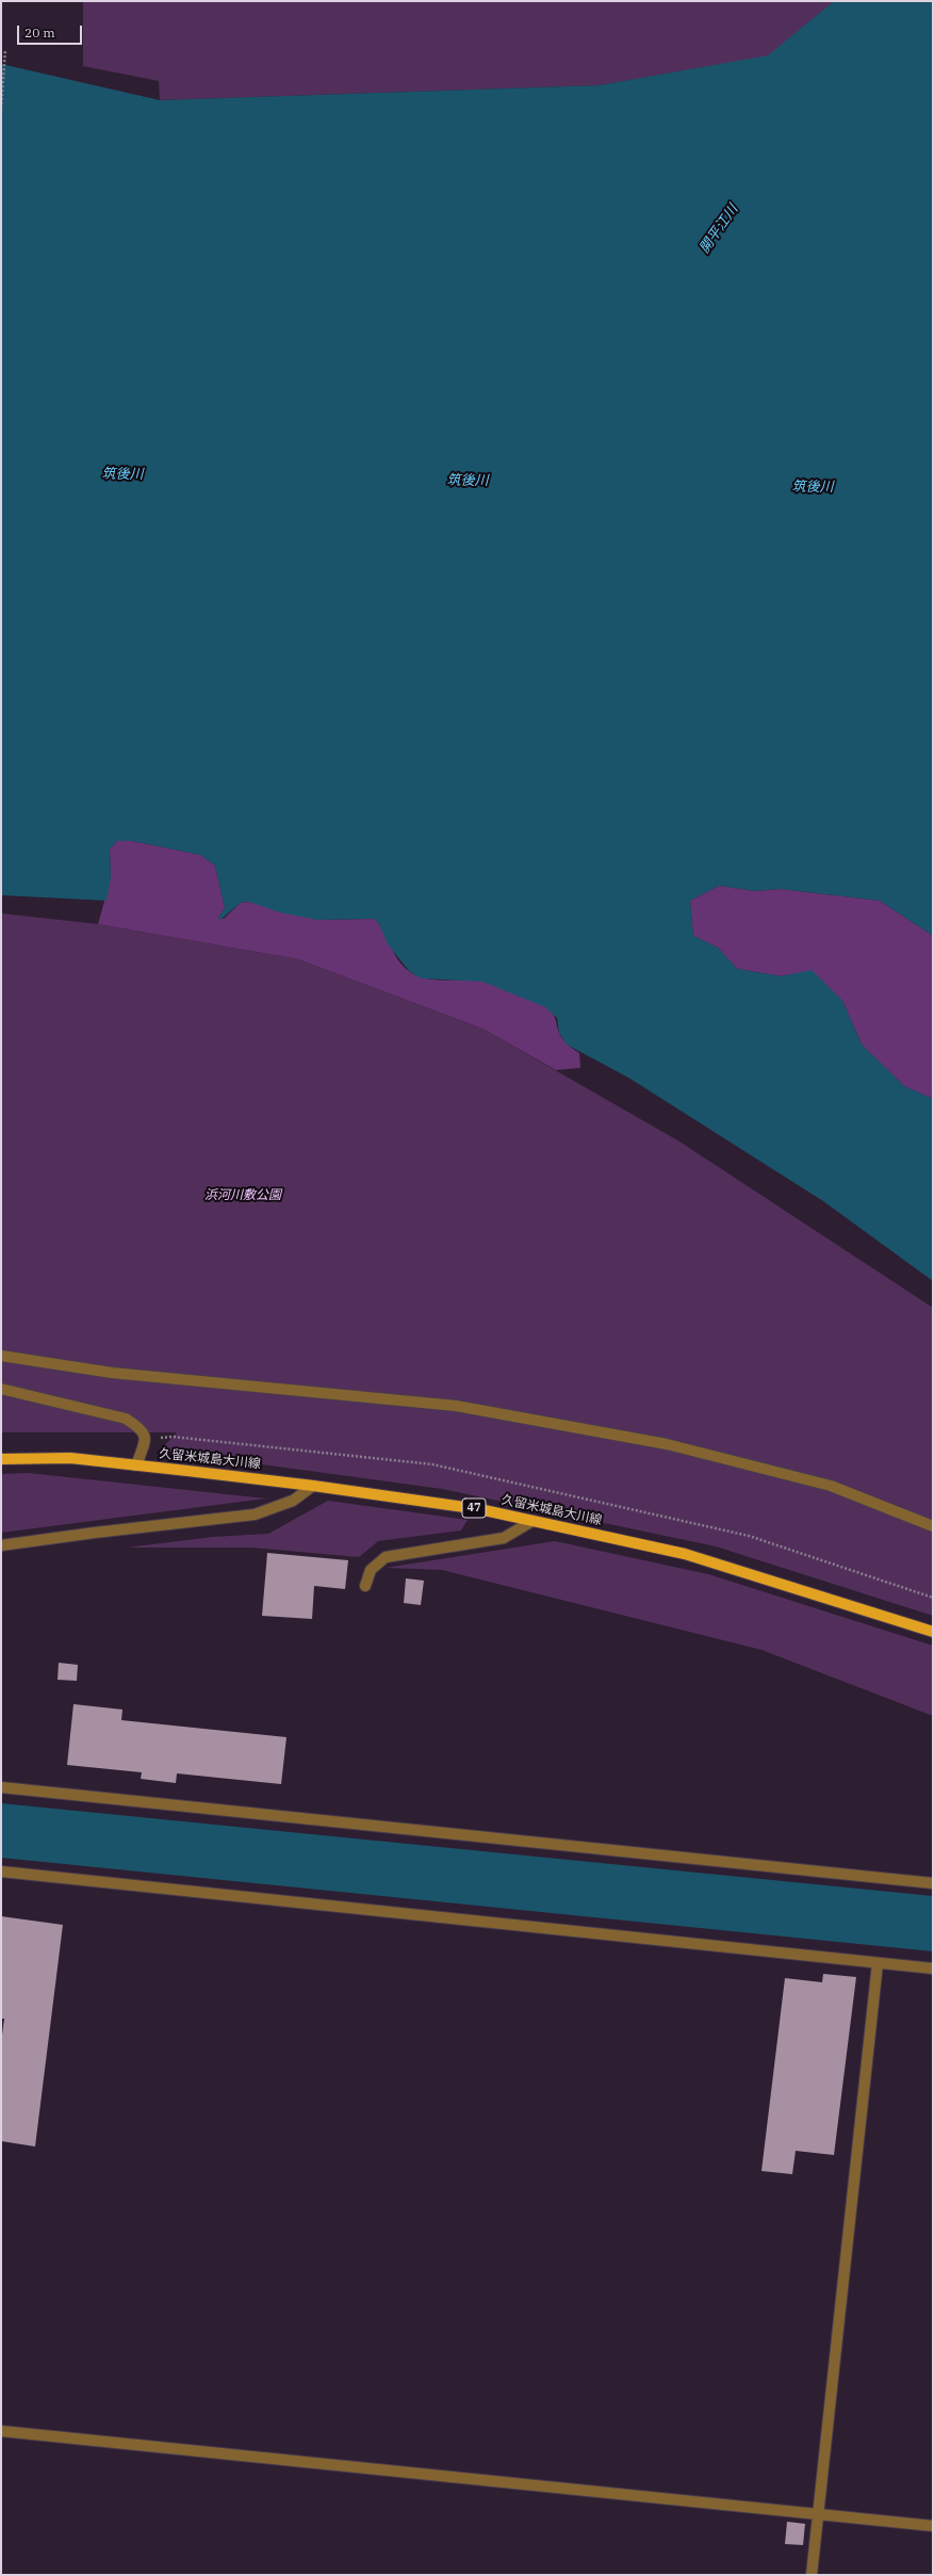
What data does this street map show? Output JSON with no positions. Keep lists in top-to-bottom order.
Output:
{
  "streets": {
    "main road": ["久留米城島大川線", "47"]
  },
  "water": ["開平江川", "筑後川"],
  "parks": ["浜河川敷公園"],
  "scale_bar": "20 m"
}
